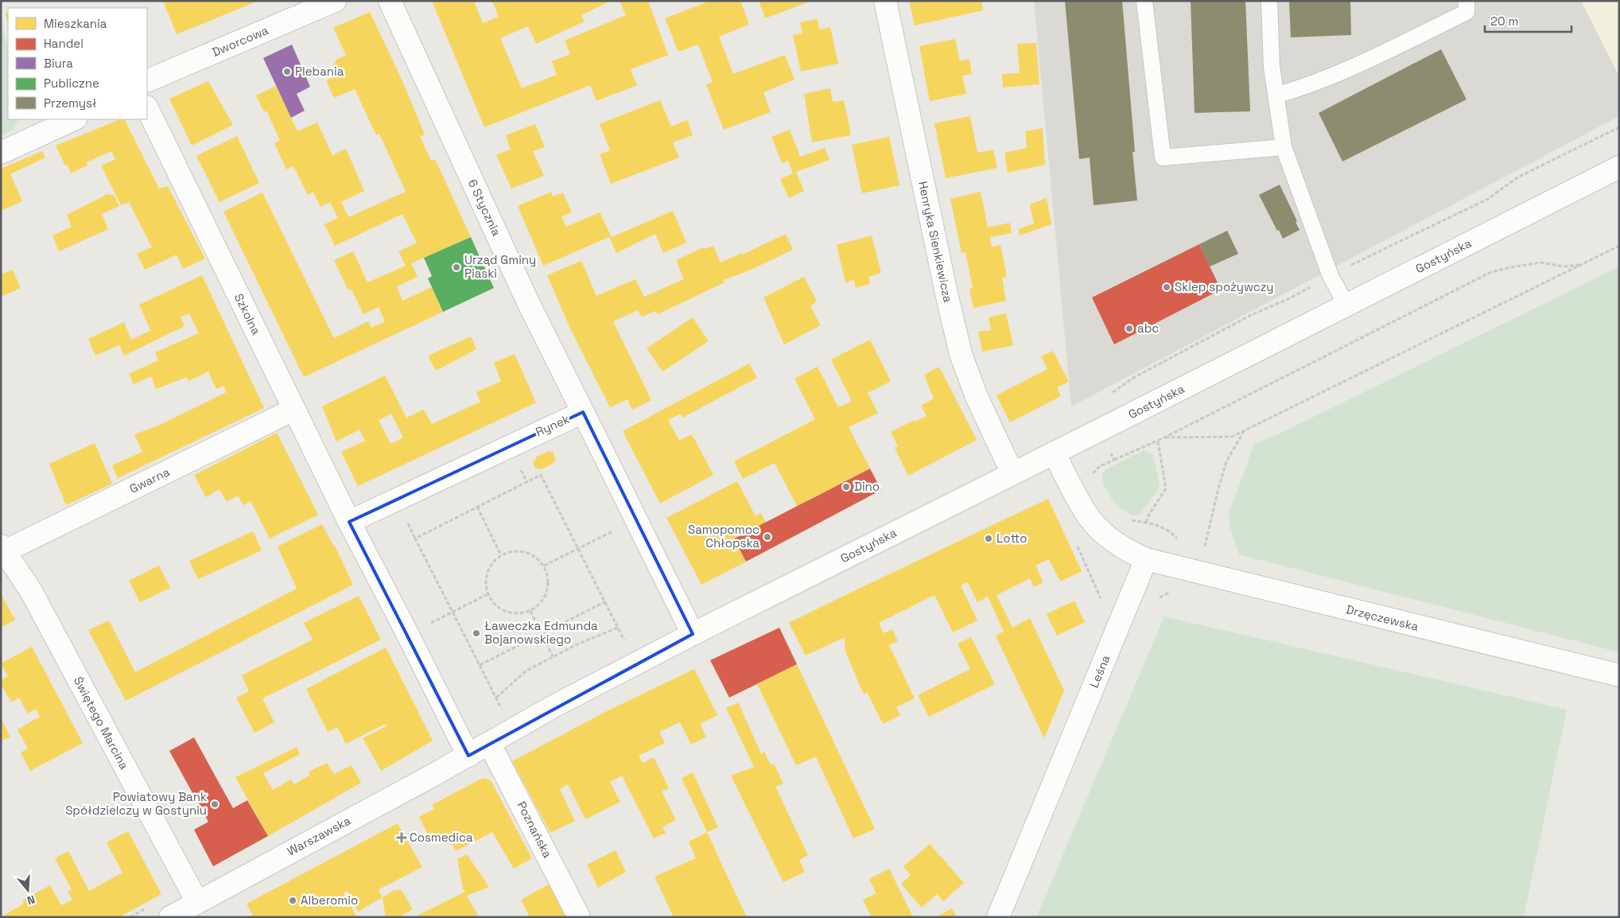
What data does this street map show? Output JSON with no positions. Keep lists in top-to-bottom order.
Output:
{
  "streets": {
    "street": [
      "Dworcowa",
      "6 Stycznia",
      "Henryka Sienkiewicza",
      "Gostyńska",
      "Szkolna",
      "Rynek",
      "Gwarna",
      "Drzęczewska",
      "Leśna",
      "Świętego Marcina",
      "Poznańska",
      "Warszawska"
    ]
  },
  "crossings": [
    ["6 Stycznia", "Rynek"],
    ["Henryka Sienkiewicza", "Gostyńska"],
    ["Gostyńska", "Rynek"],
    ["Szkolna", "Rynek"],
    ["Szkolna", "Gwarna"],
    ["Gwarna", "Świętego Marcina"],
    ["Drzęczewska", "Leśna"],
    ["Świętego Marcina", "Warszawska"]
  ],
  "places": {
    "other": [
      "Plebania",
      "Urząd Gminy Piaski",
      "Sklep spożywczy",
      "abc",
      "Dino",
      "Samopomoc Chłopska",
      "Lotto",
      "Ławeczka Edmunda Bojanowskiego",
      "Powiatowy Bank Spółdzielczy w Gostyniu",
      "Alberomio"
    ],
    "health": ["Cosmedica"]
  },
  "legend": [
    "Mieszkania",
    "Handel",
    "Biura",
    "Publiczne",
    "Przemysł"
  ],
  "scale_bar": "20 m",
  "north": "bottom"
}
